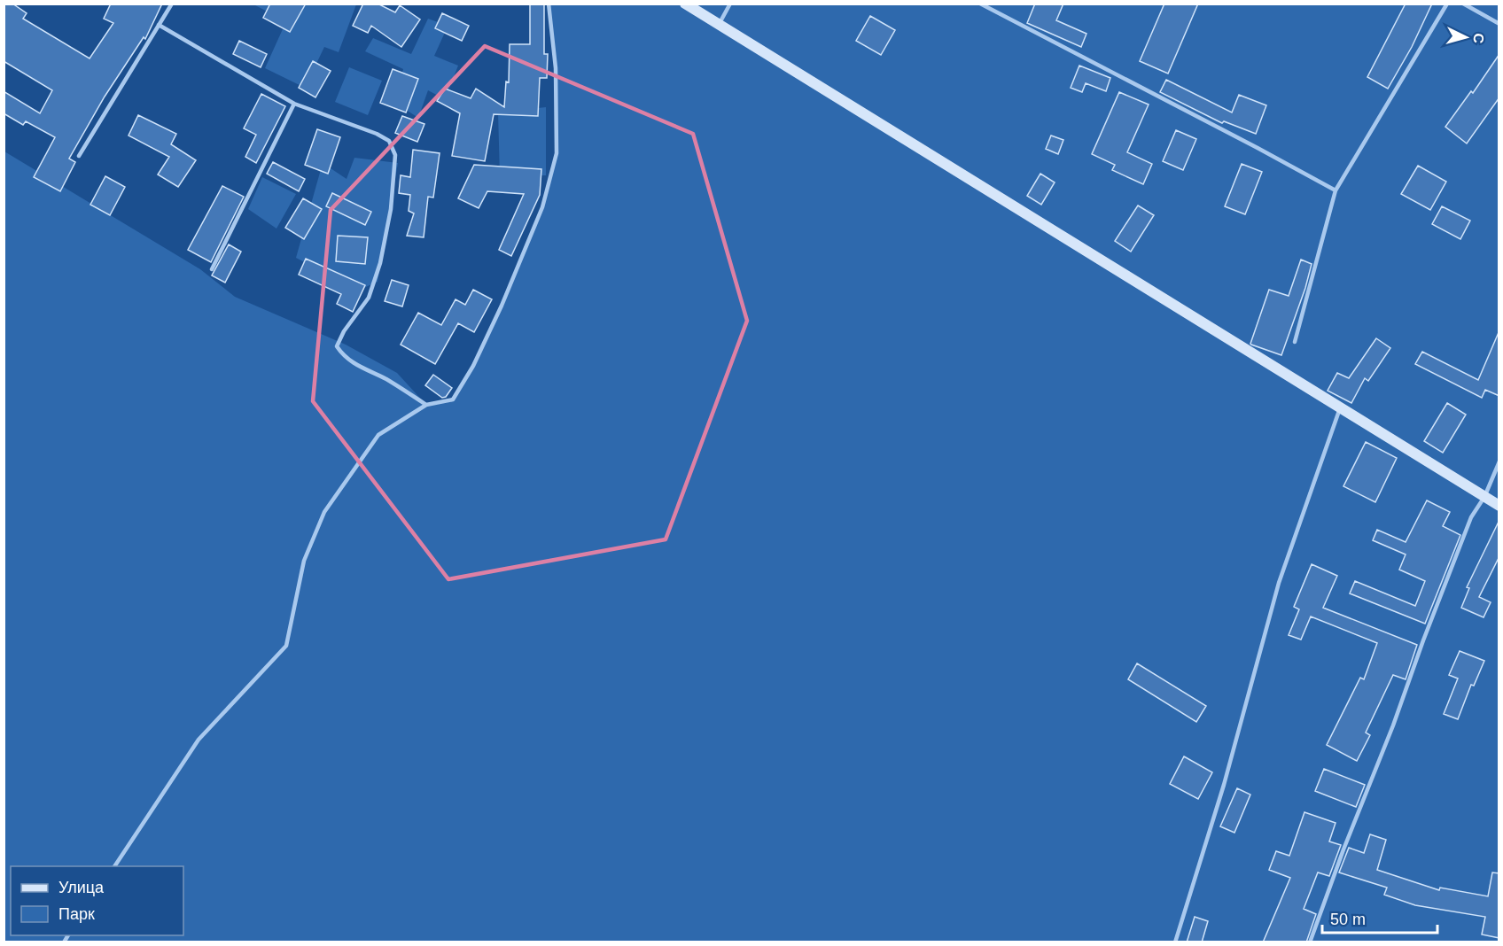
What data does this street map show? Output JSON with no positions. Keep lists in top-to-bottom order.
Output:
{
  "legend": ["Улица", "Парк"],
  "scale_bar": "50 m",
  "north": "right"
}
